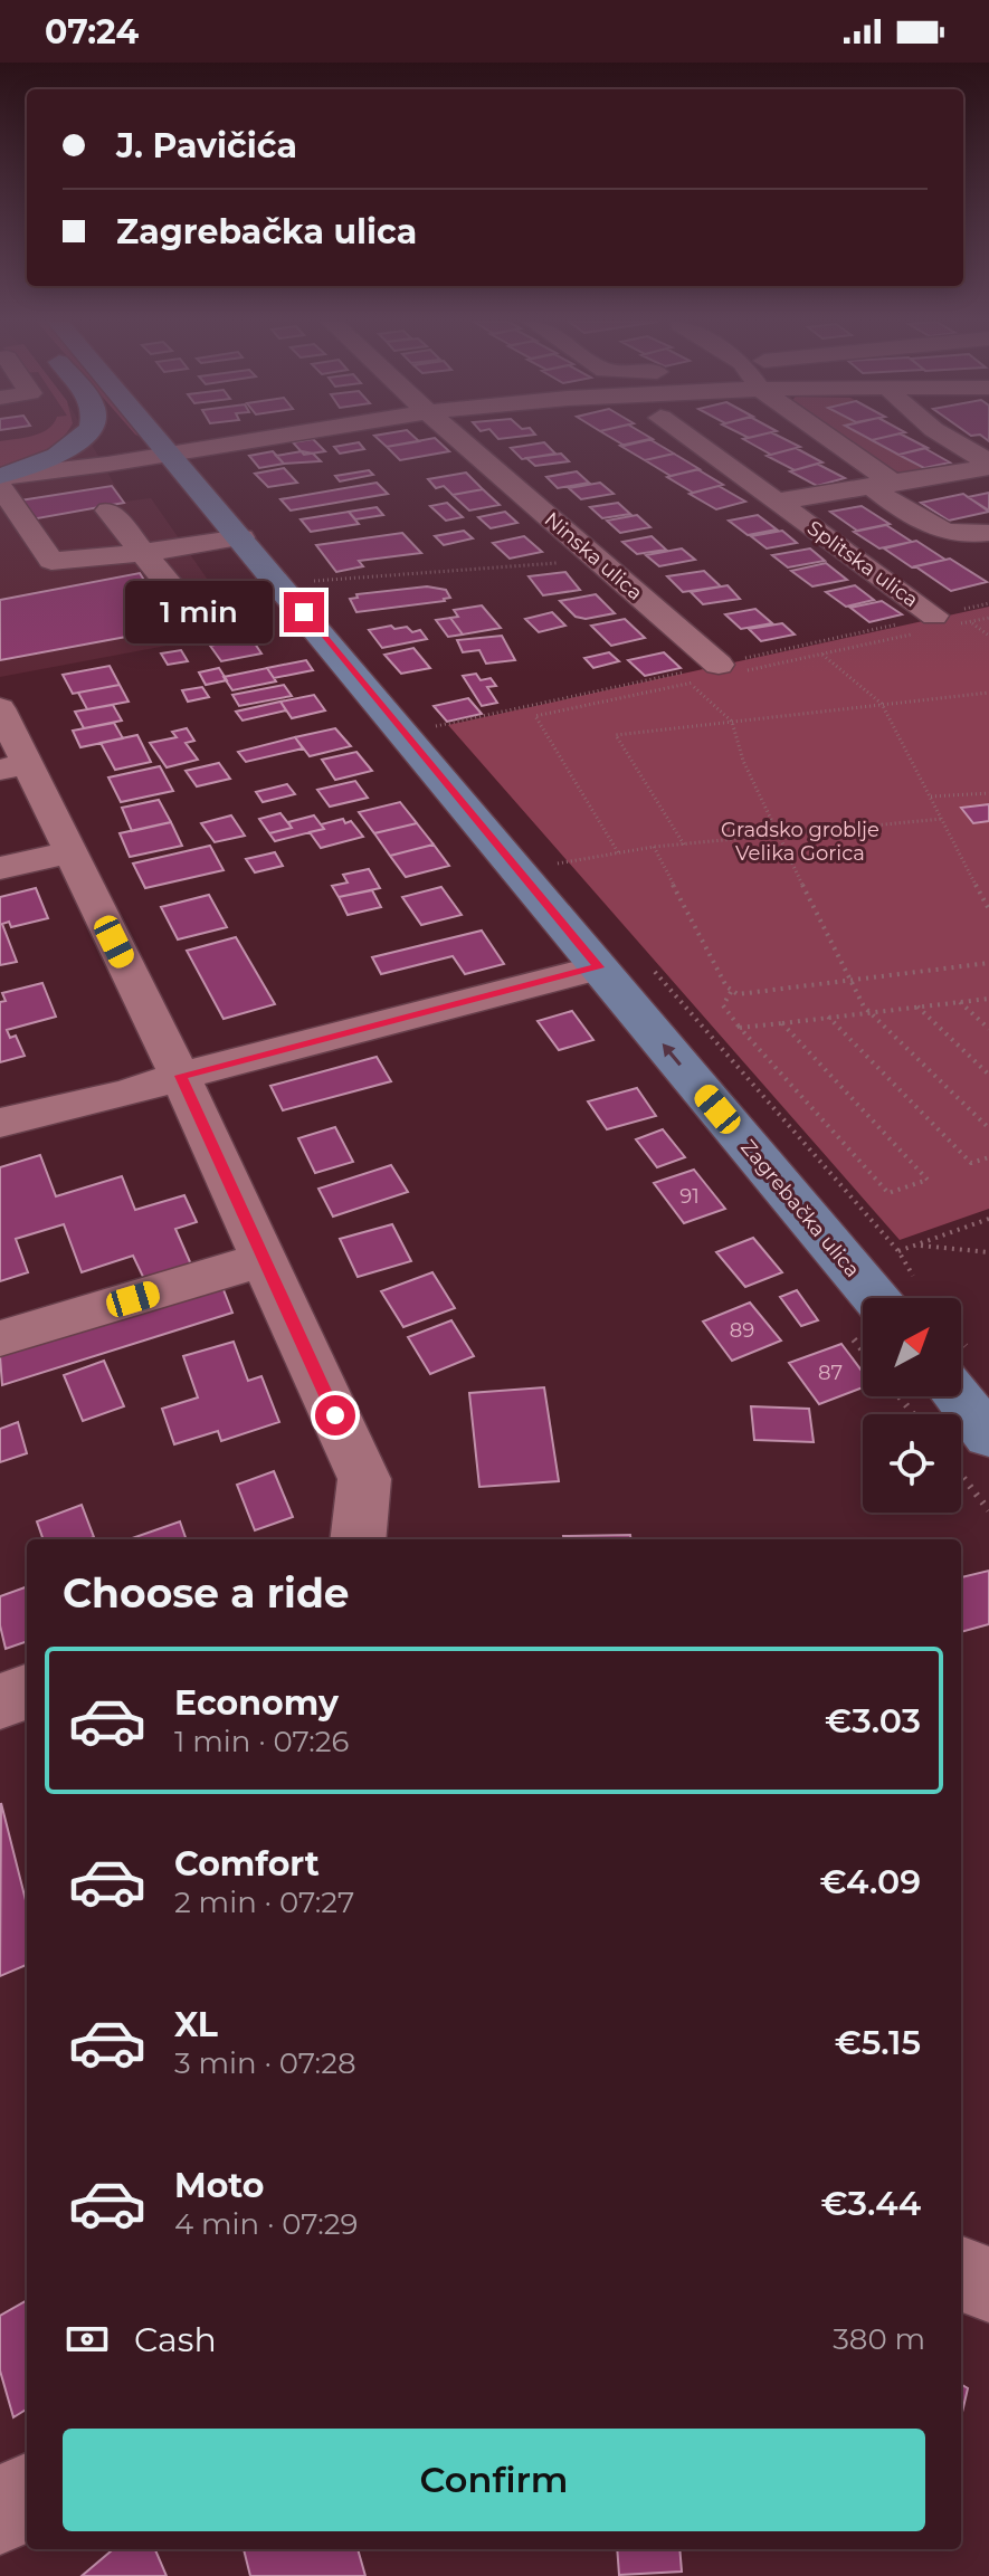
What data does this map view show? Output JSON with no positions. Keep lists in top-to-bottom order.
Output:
{
  "streets": {
    "main road": ["Zagrebačka ulica"],
    "street": ["Ninska ulica", "Splitska ulica"]
  },
  "one_way": ["Zagrebačka ulica"],
  "parks": ["Gradsko groblje Velika Gorica"],
  "house_numbers": ["91", "89", "87"],
  "north": "top right",
  "page": {
    "status": "07:24",
    "banner": ["J. Pavičića", "Zagrebačka ulica"],
    "bubble": "1 min",
    "heading": "Choose a ride",
    "list": [
      {
        "name": "Economy",
        "note": "1 min · 07:26",
        "value": "€3.03"
      },
      {
        "name": "Comfort",
        "note": "2 min · 07:27",
        "value": "€4.09"
      },
      {
        "name": "XL",
        "note": "3 min · 07:28",
        "value": "€5.15"
      },
      {
        "name": "Moto",
        "note": "4 min · 07:29",
        "value": "€3.44"
      }
    ],
    "pay": ["Cash", "380 m"],
    "buttons": "Confirm"
  }
}
